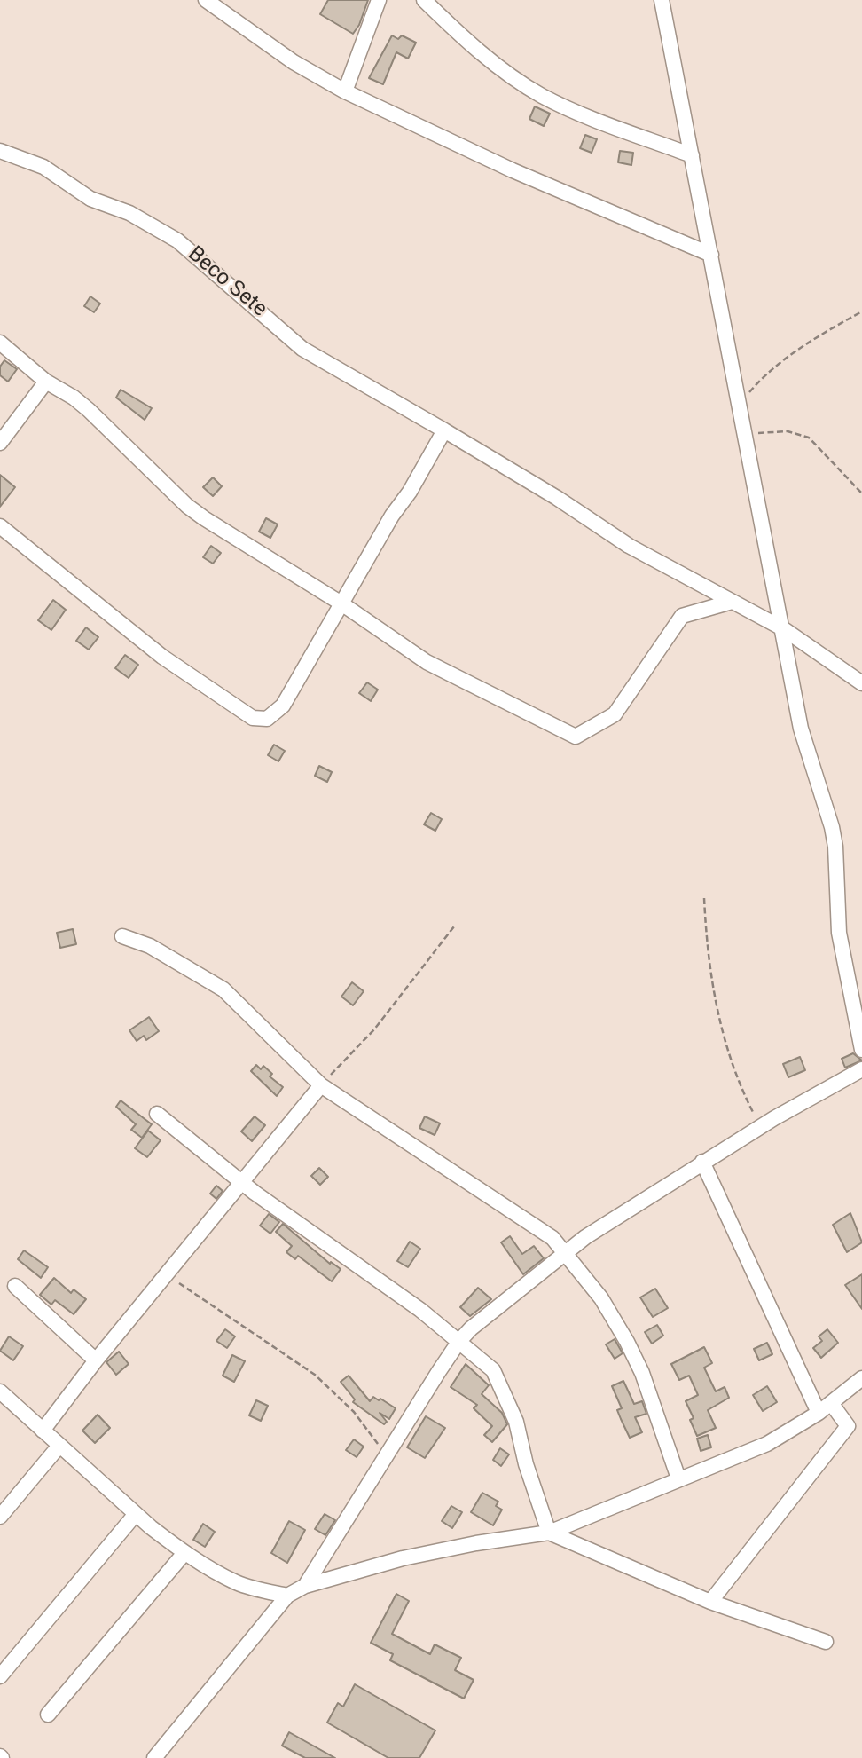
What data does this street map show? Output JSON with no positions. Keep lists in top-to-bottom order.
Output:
{
  "streets": {
    "street": ["Beco Sete"]
  }
}
